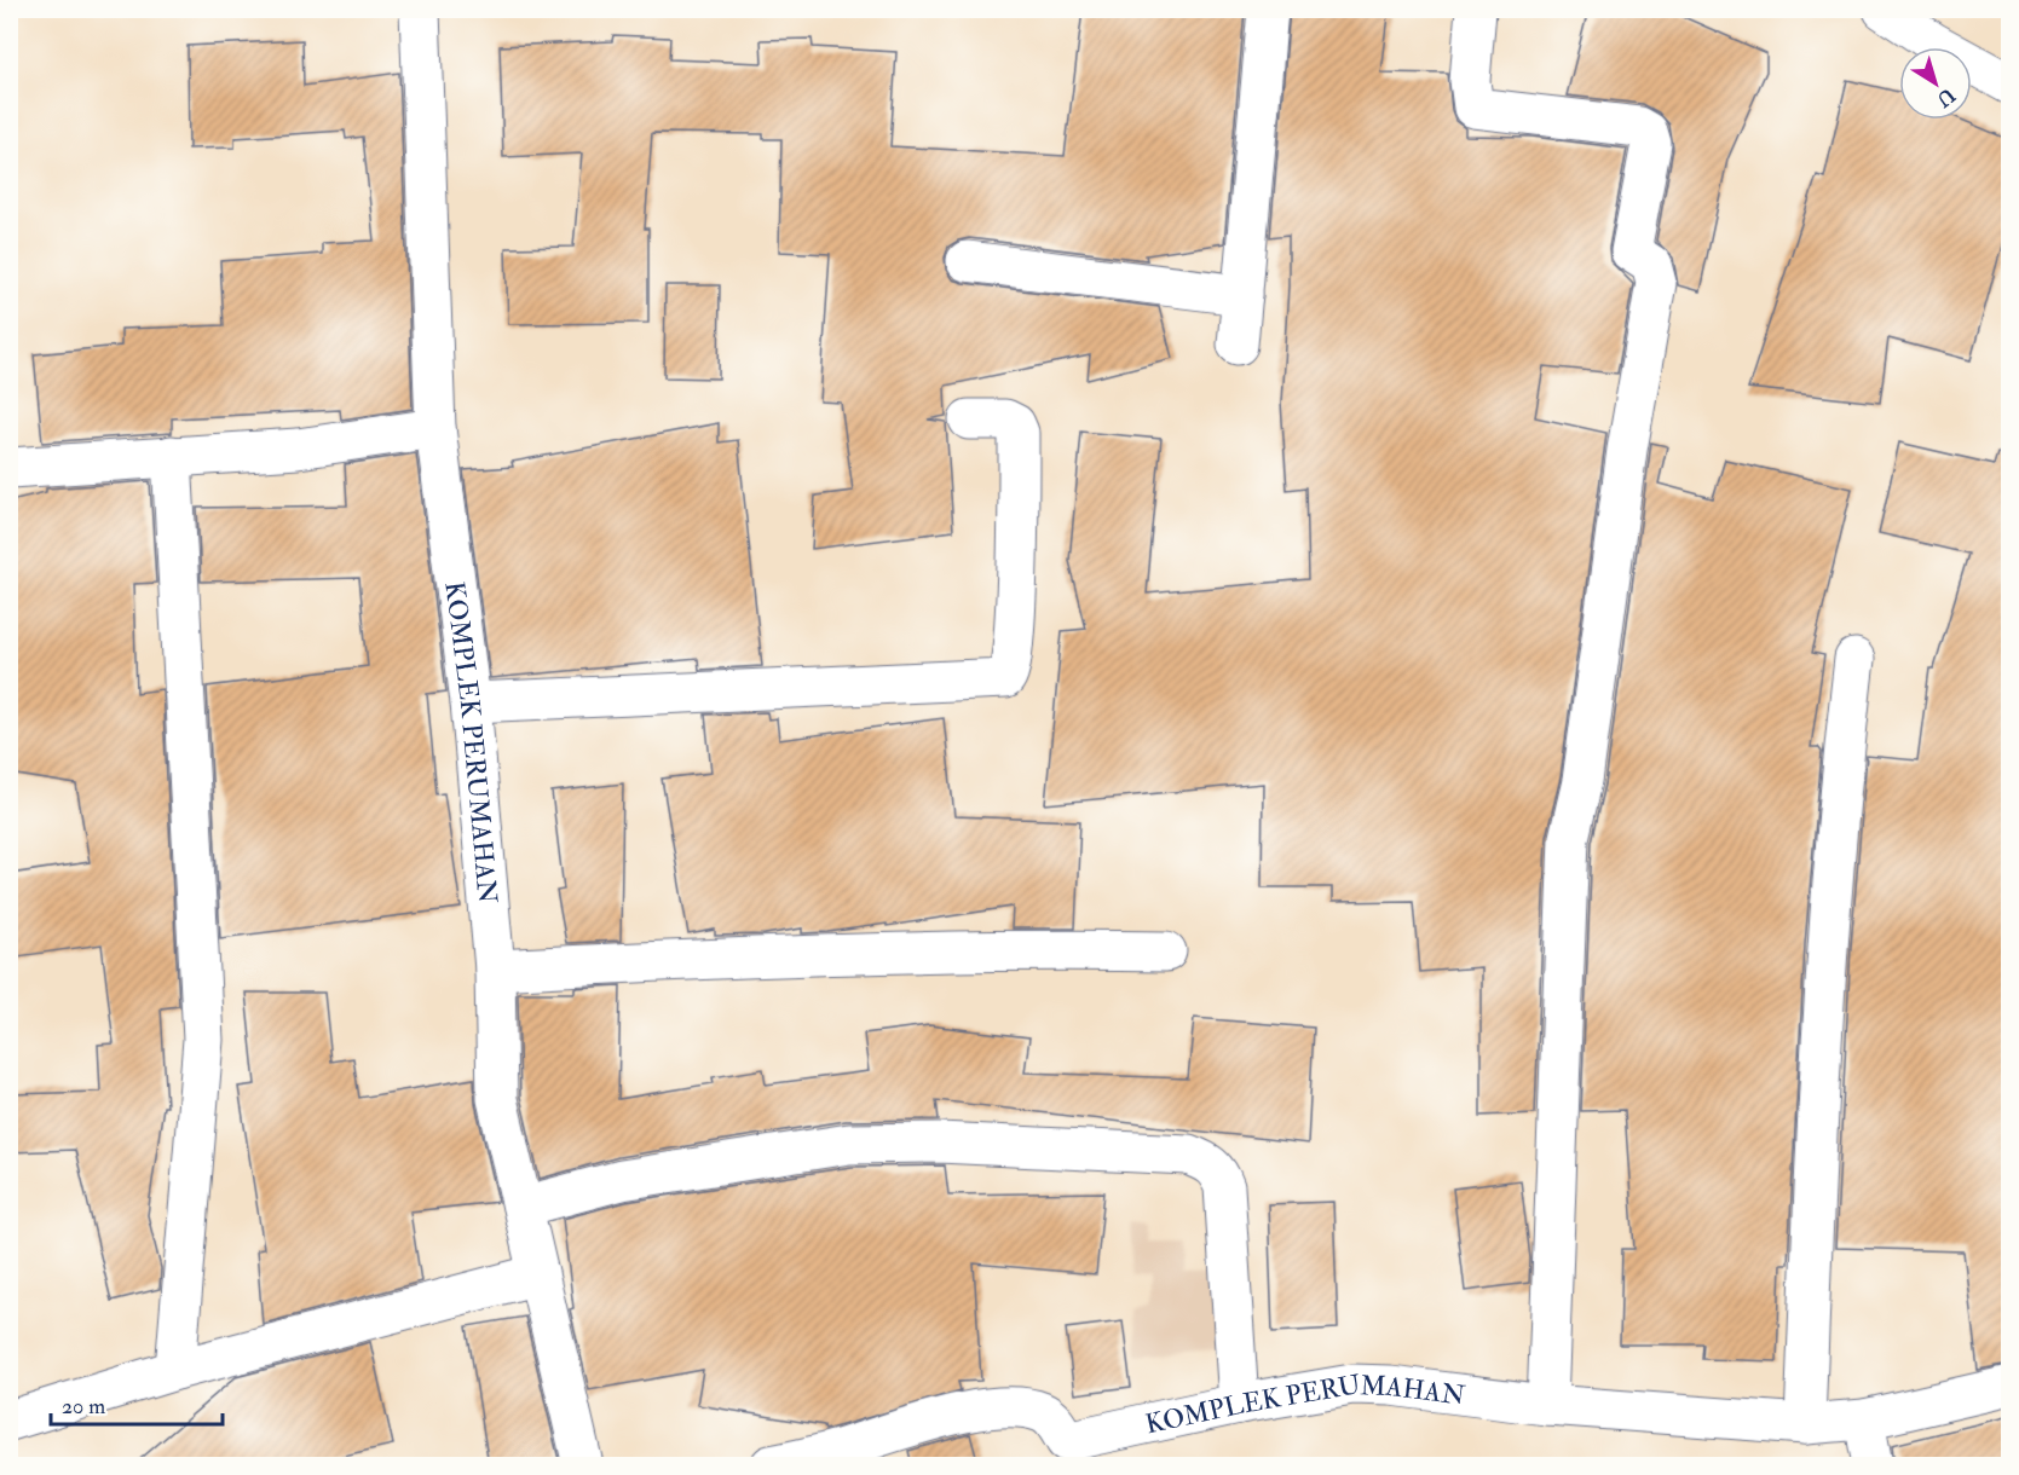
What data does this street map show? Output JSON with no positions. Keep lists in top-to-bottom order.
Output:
{
  "streets": {
    "street": ["KOMPLEK PERUMAHAN"]
  },
  "scale_bar": "20 m",
  "north": "bottom right"
}
